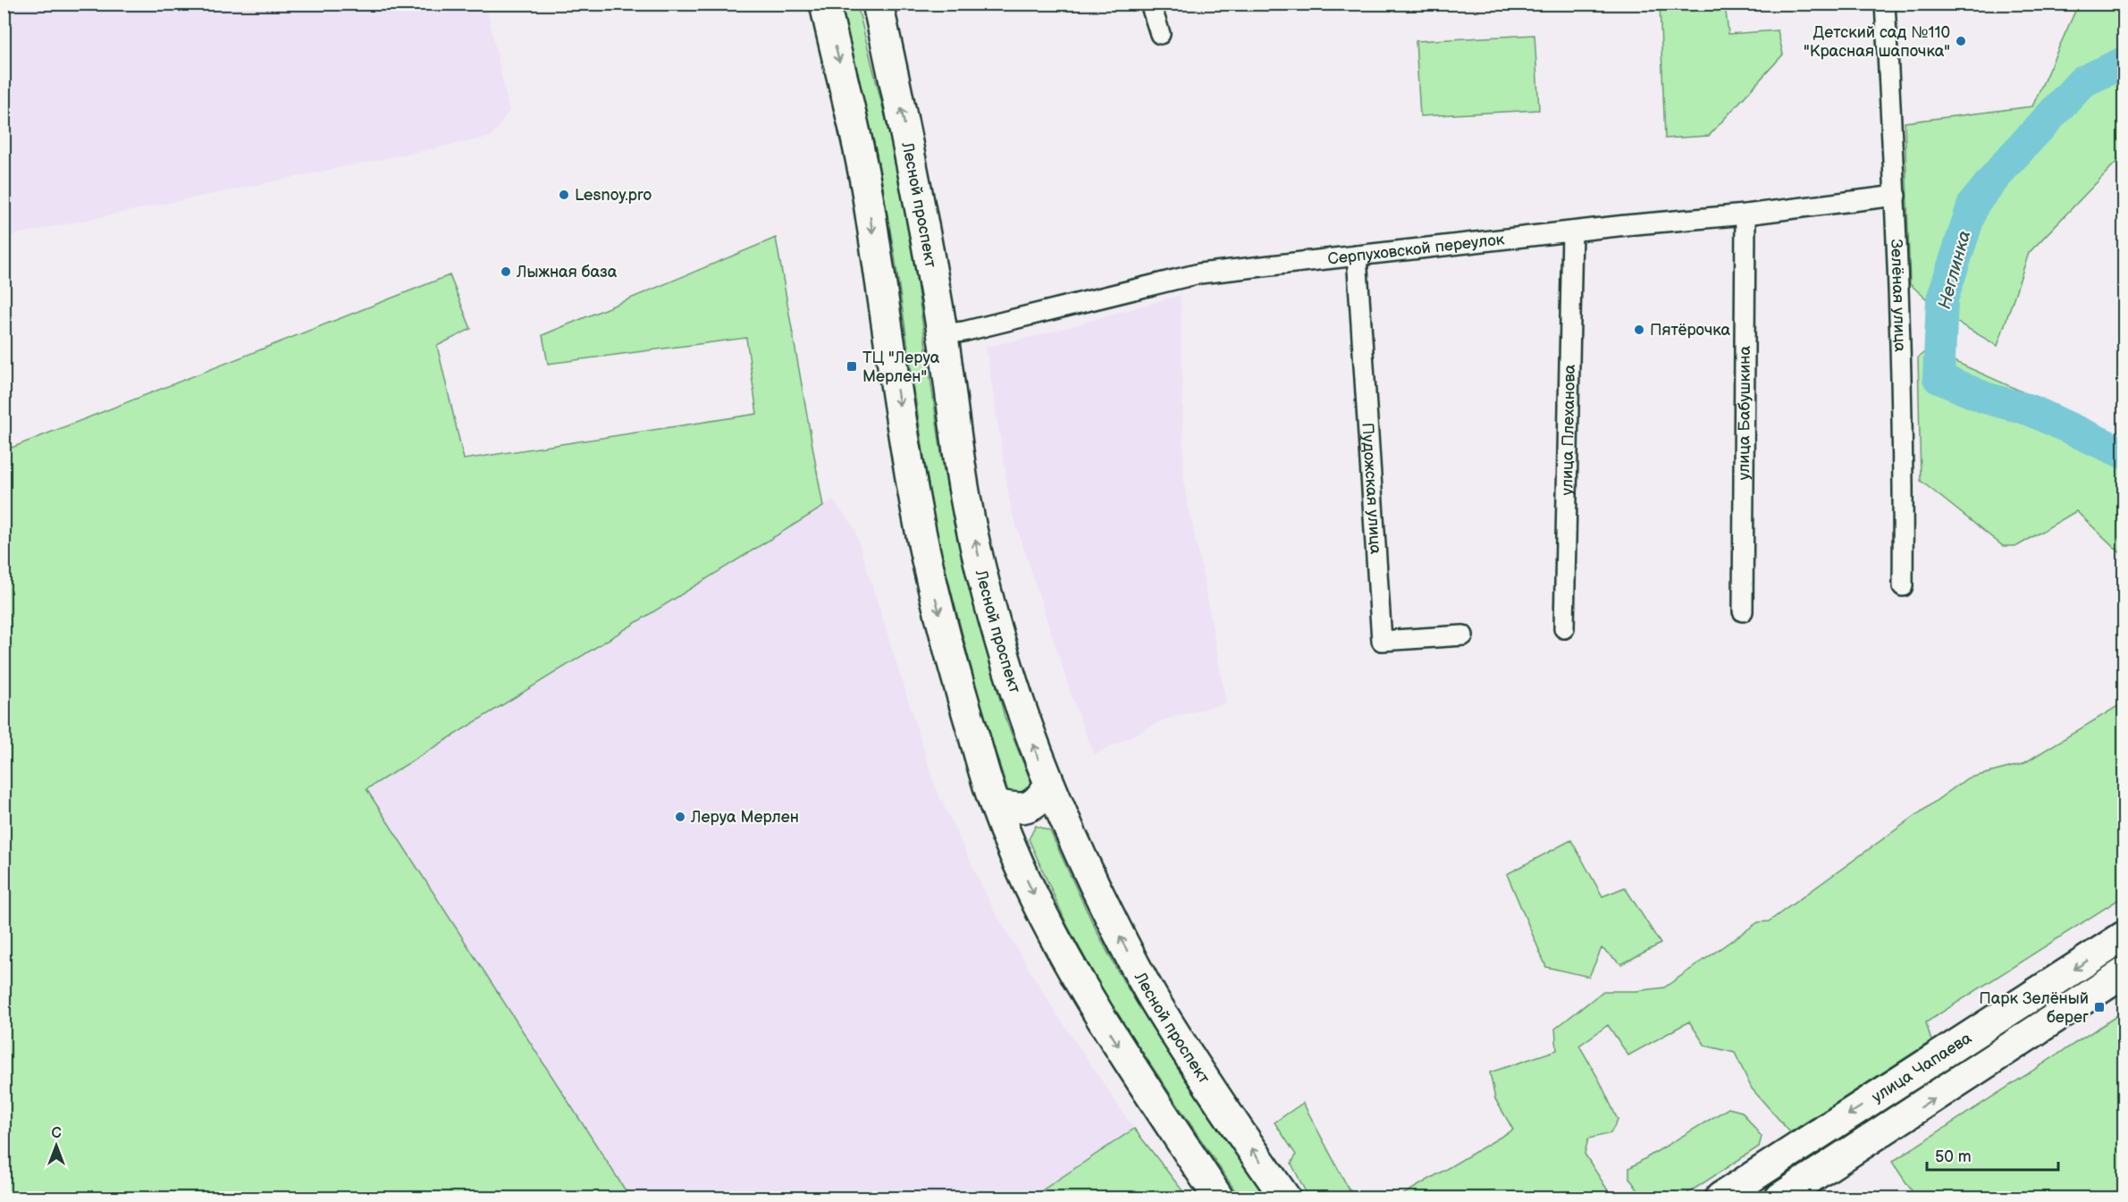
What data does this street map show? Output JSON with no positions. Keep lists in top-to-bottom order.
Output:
{
  "streets": {
    "main road": ["Лесной проспект", "улица Чапаева"],
    "street": [
      "Серпуховской переулок",
      "Зелёная улица",
      "улица Бабушкина",
      "улица Плеханова",
      "Пудожская улица"
    ]
  },
  "crossings": [
    ["Лесной проспект", "Серпуховской переулок"],
    ["Серпуховской переулок", "Зелёная улица"],
    ["Серпуховской переулок", "улица Бабушкина"],
    ["Серпуховской переулок", "улица Плеханова"],
    ["Серпуховской переулок", "Пудожская улица"]
  ],
  "water": ["Неглинка"],
  "places": {
    "other": [
      "Детский сад №110 \"Красная шапочка\"",
      "Lesnoy.pro",
      "Лыжная база",
      "Пятёрочка",
      "Леруа Мерлен"
    ],
    "transit": ["ТЦ \"Леруа Мерлен\"", "Парк Зелёный берег"]
  },
  "scale_bar": "50 m",
  "north": "top"
}
